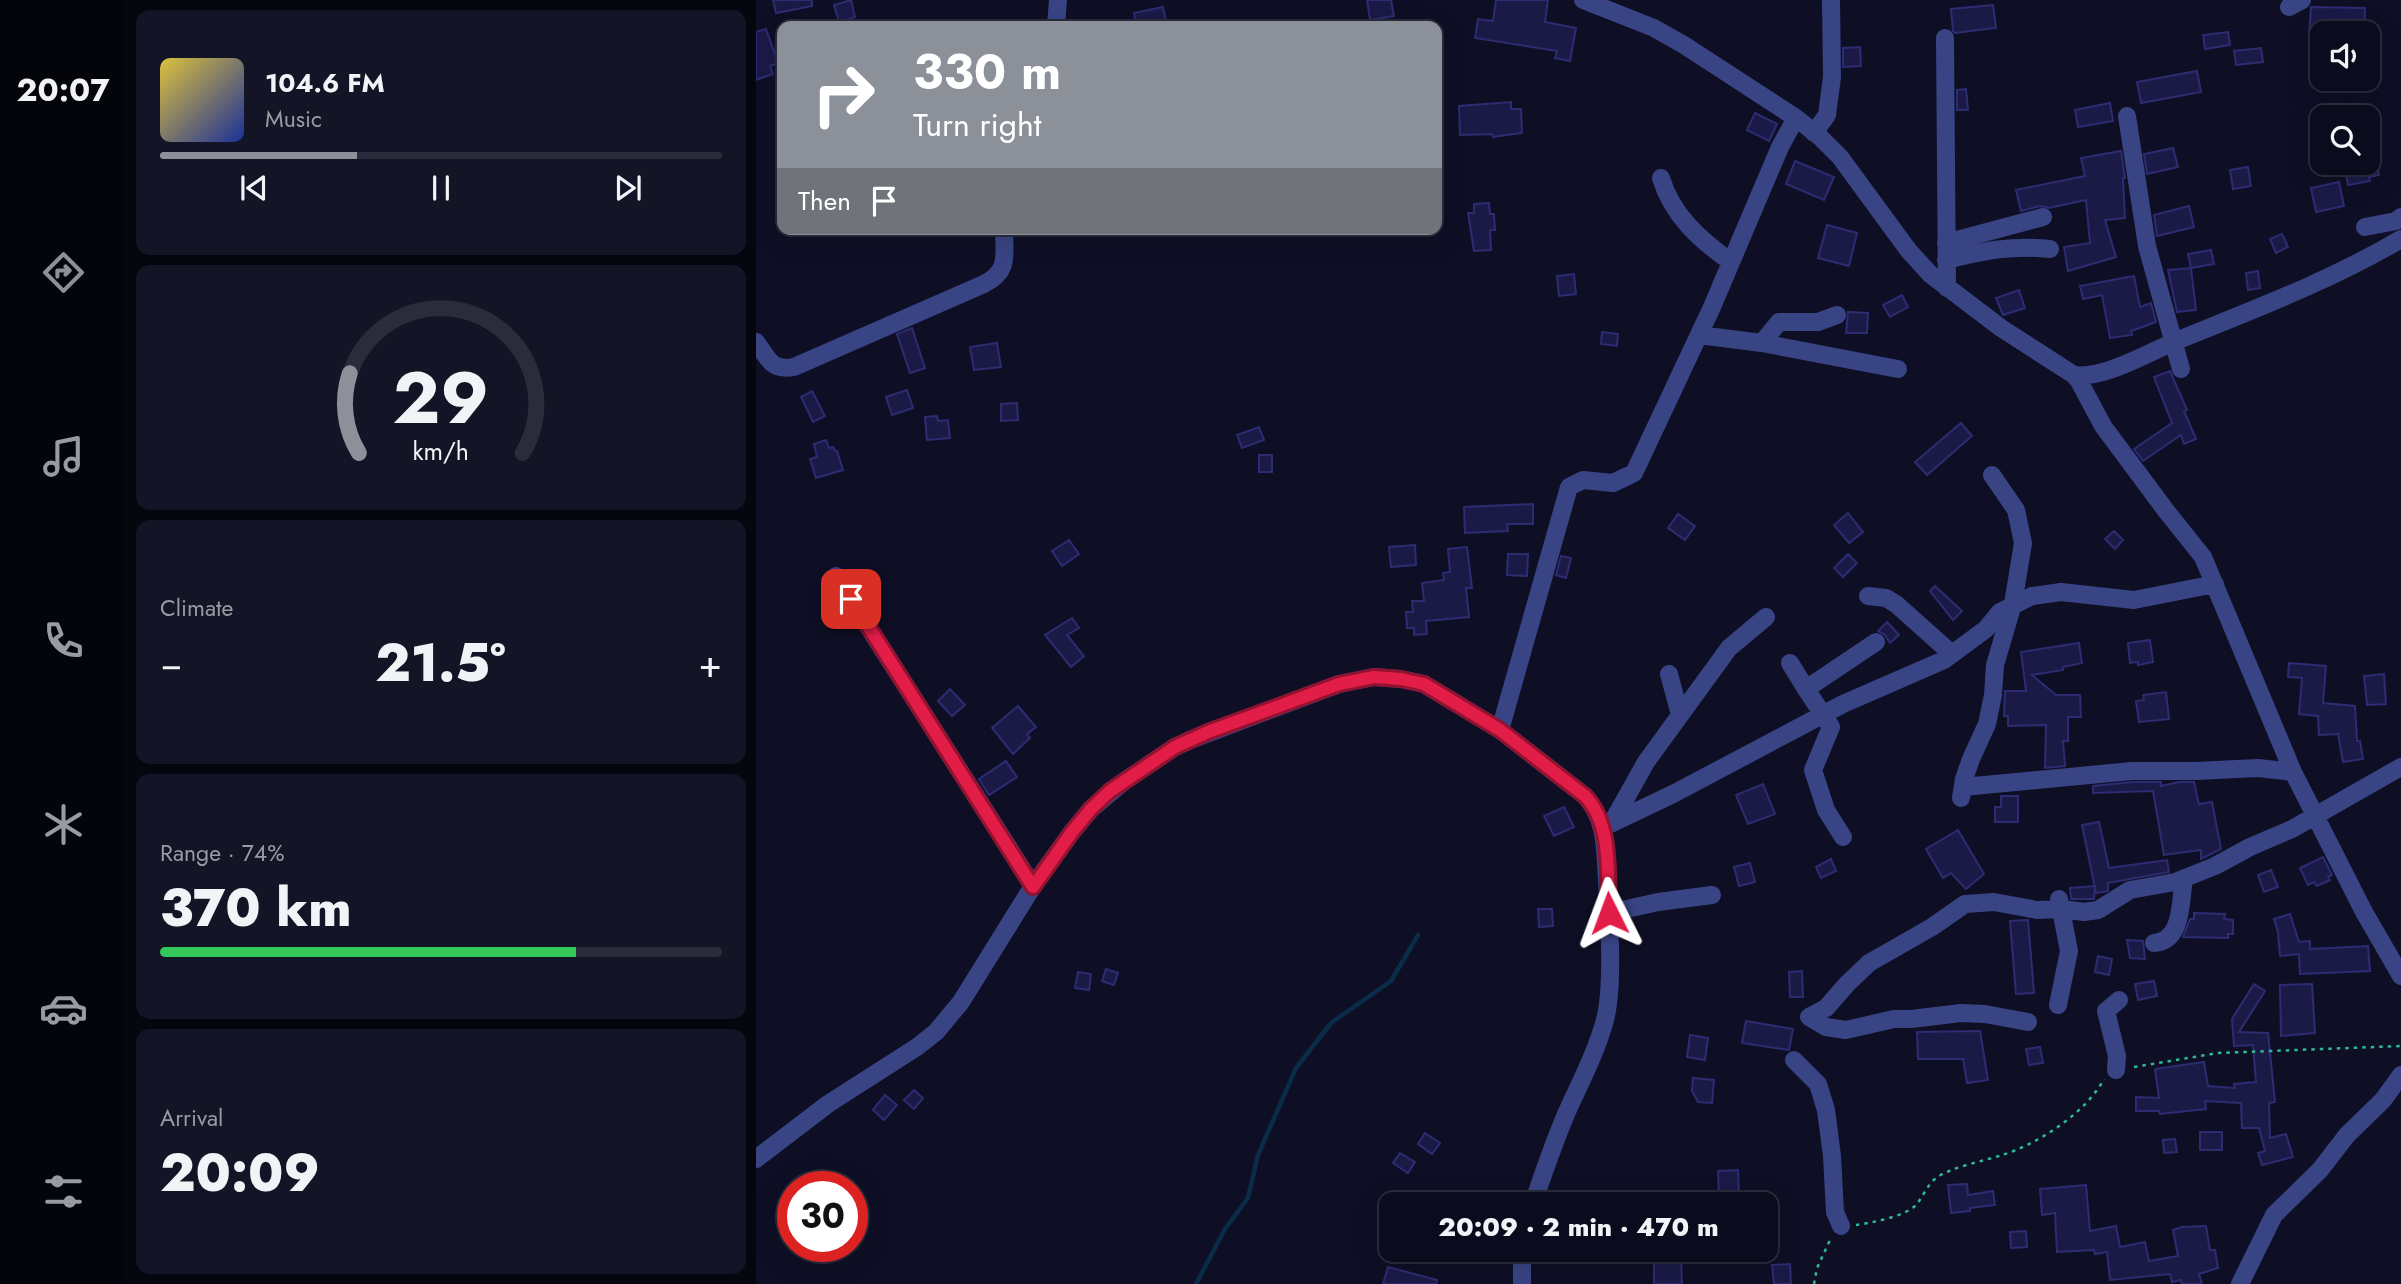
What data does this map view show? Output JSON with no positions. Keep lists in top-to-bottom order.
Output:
{
  "page": {
    "tabs": "20:07",
    "turn": ["330 m", "Turn right"],
    "song": ["104.6 FM", "Music"],
    "then": "Then",
    "tile": [
      "Climate",
      ["Range · 74%", "370 km"],
      ["Arrival", "20:09"]
    ],
    "heat": ["−", "21.5°", "+"],
    "limit": "30",
    "trip": "20:09 · 2 min · 470 m",
    "gauge": ["29", "km/h"]
  }
}
